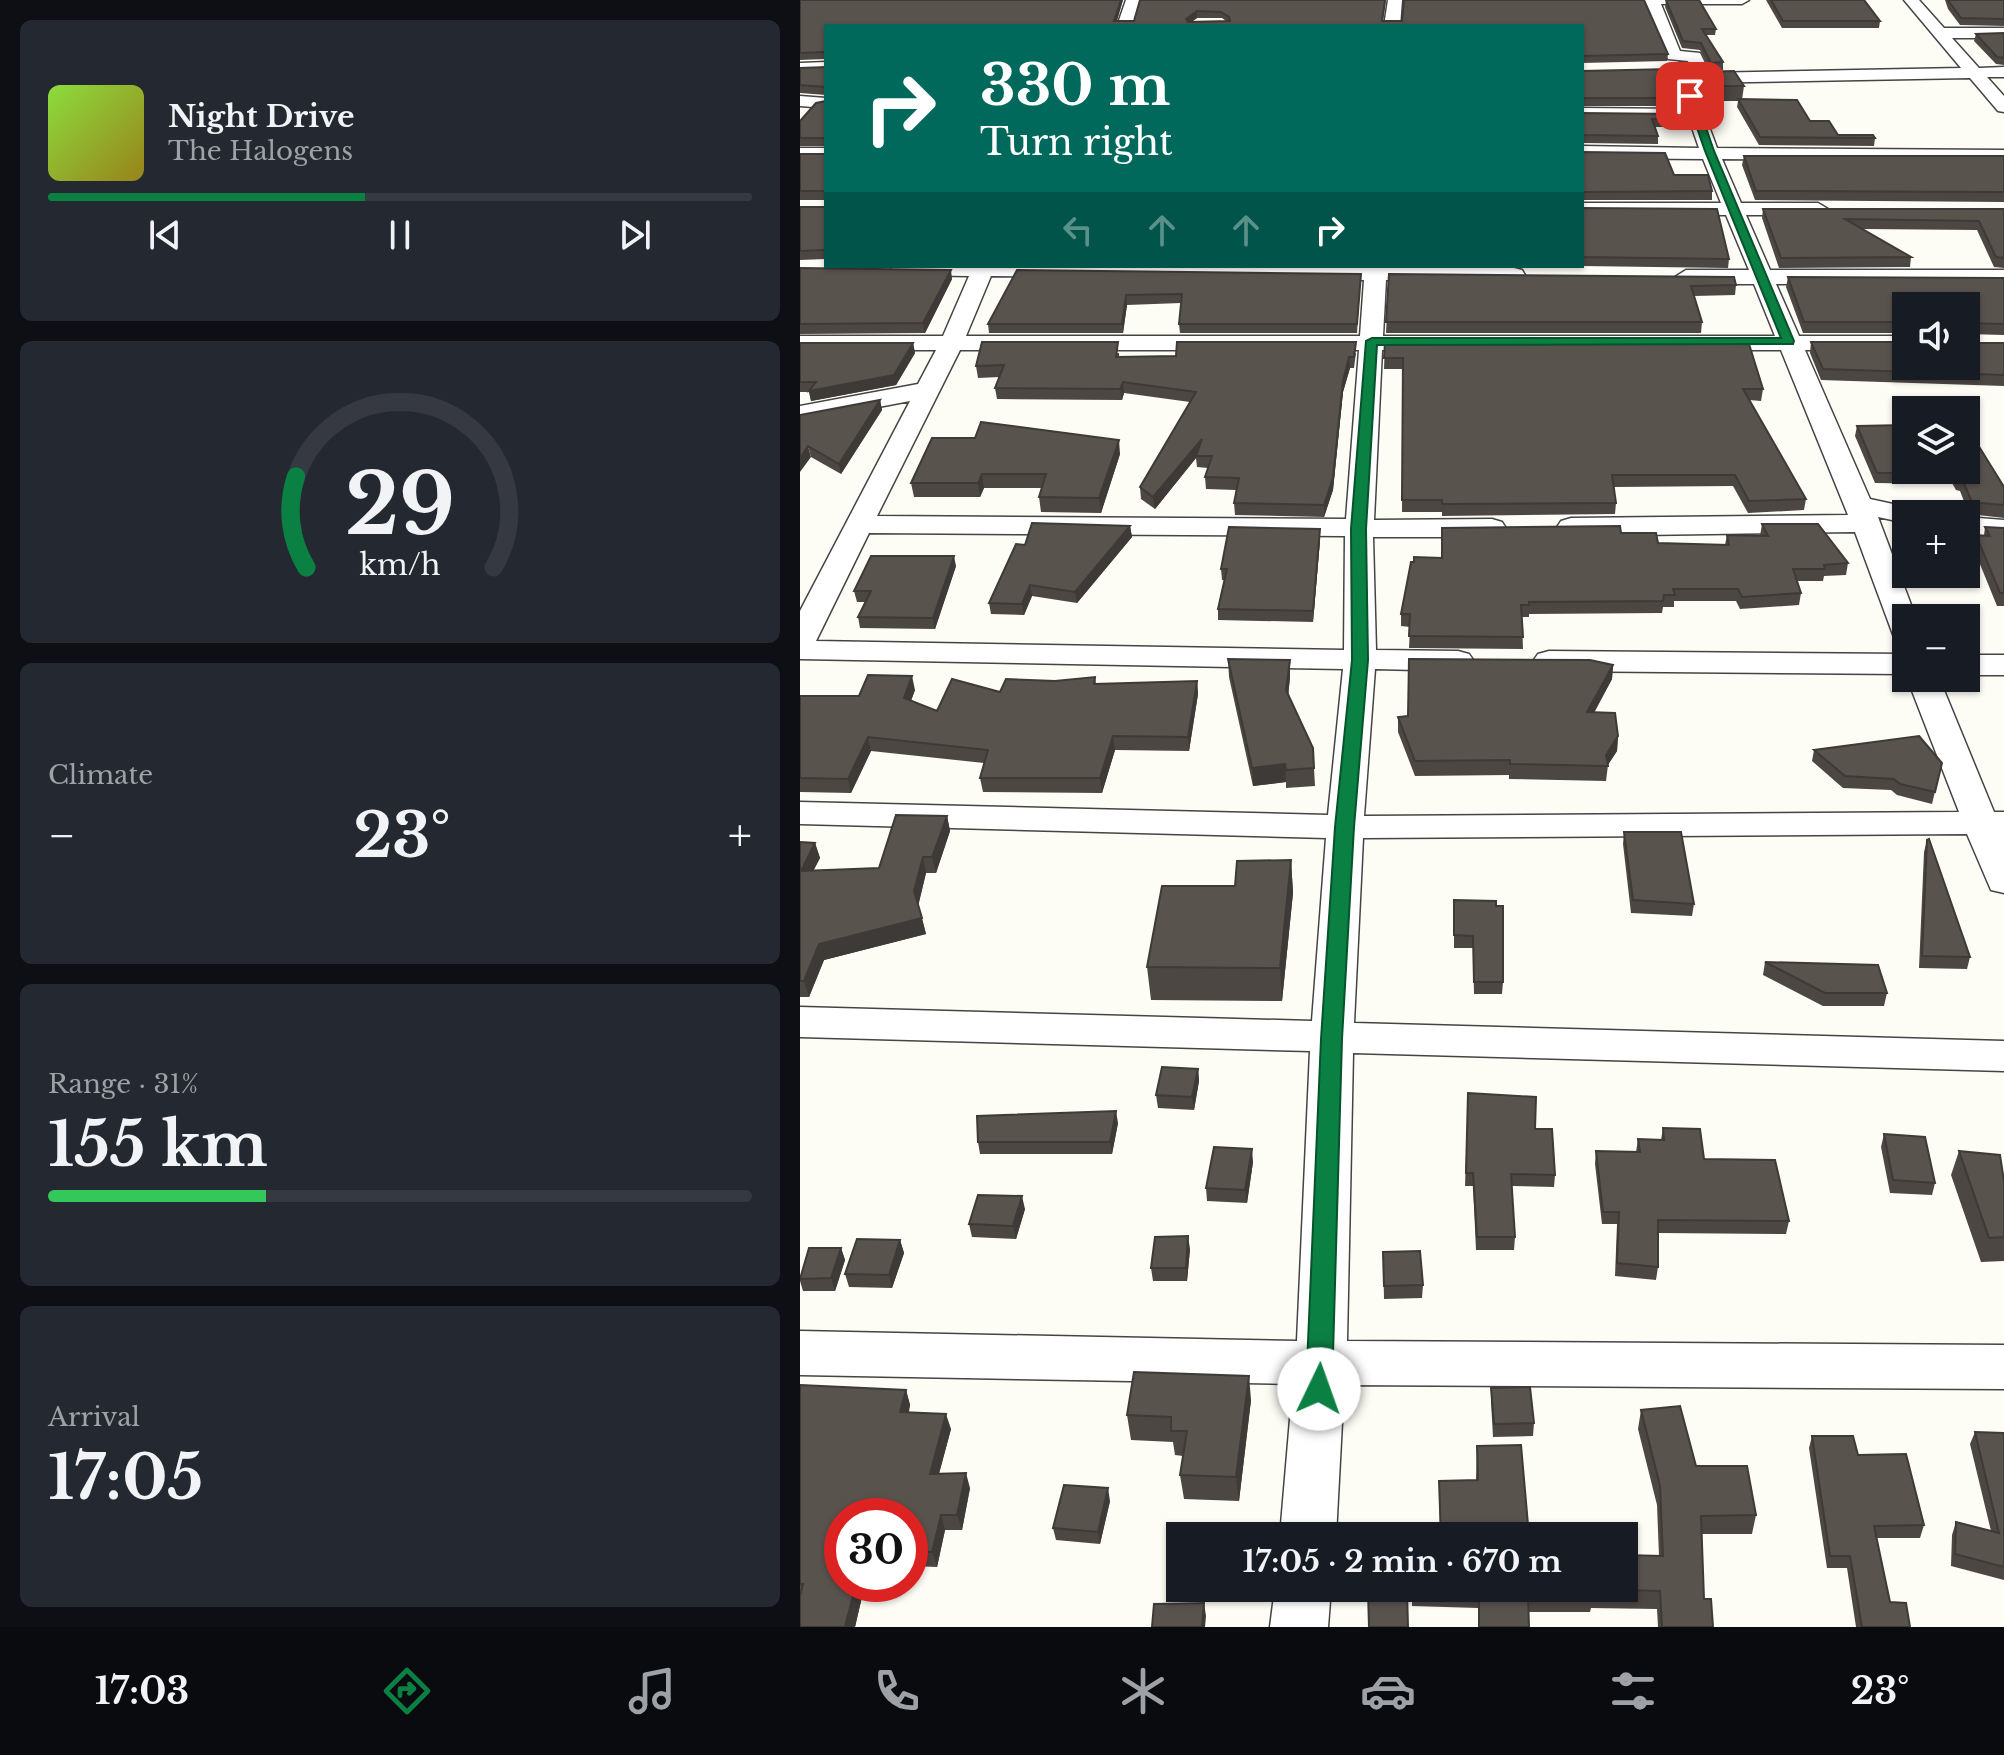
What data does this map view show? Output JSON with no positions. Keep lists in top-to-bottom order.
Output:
{
  "page": {
    "turn": ["330 m", "Turn right"],
    "song": ["Night Drive", "The Halogens"],
    "map_buttons": ["+", "−"],
    "tile": [
      "Climate",
      ["Range · 31%", "155 km"],
      ["Arrival", "17:05"]
    ],
    "heat": ["−", "23°", "+"],
    "limit": "30",
    "trip": "17:05 · 2 min · 670 m",
    "tabs": ["17:03", "23°"],
    "gauge": ["29", "km/h"]
  }
}
